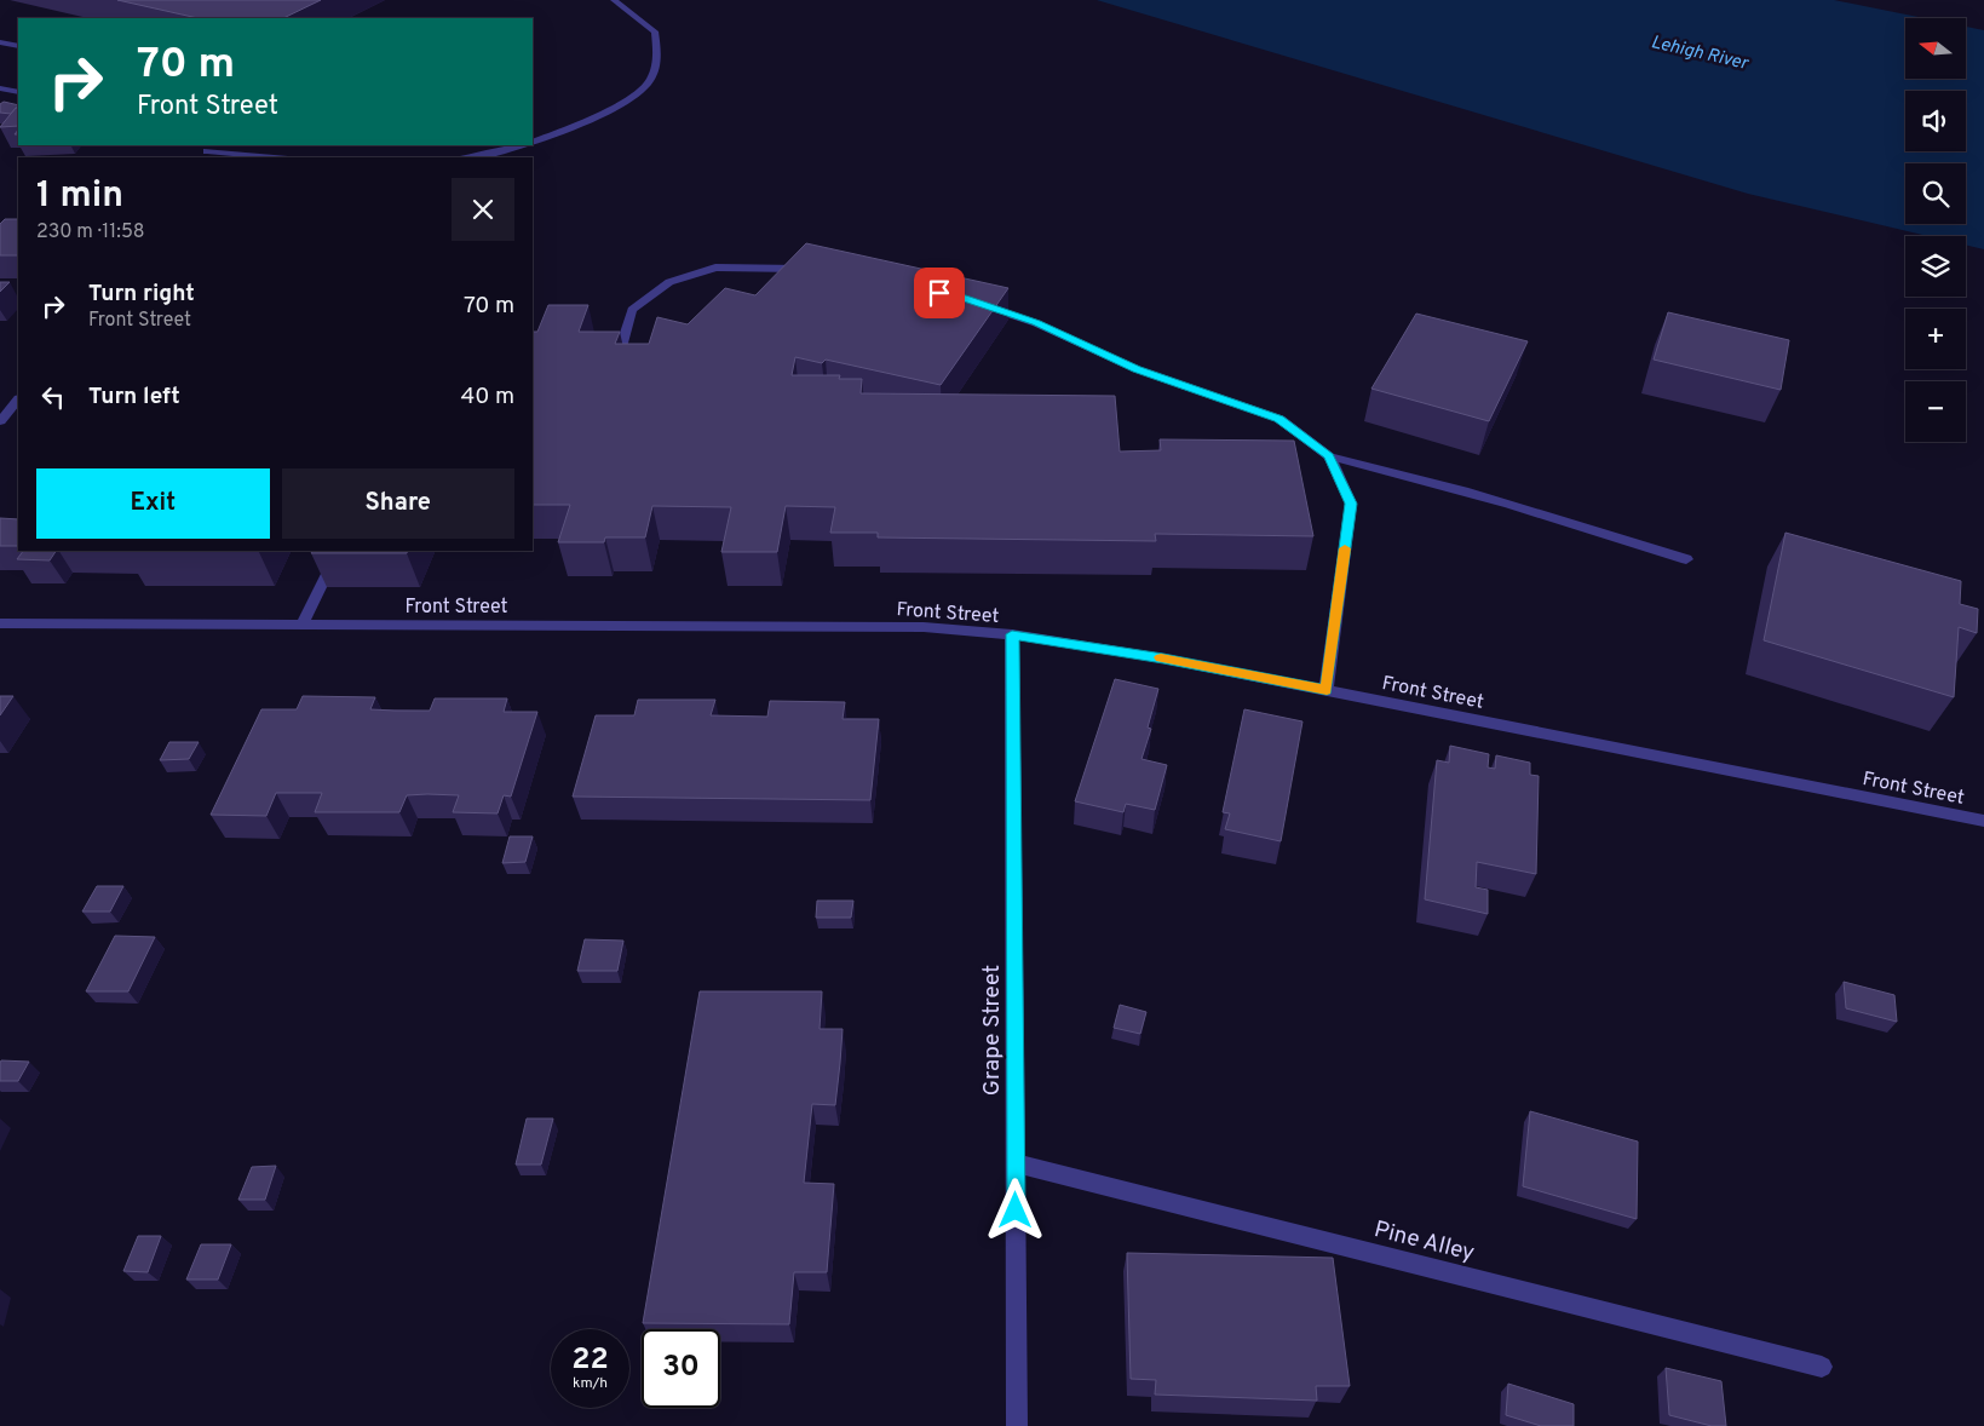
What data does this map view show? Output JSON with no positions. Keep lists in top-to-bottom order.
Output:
{
  "streets": {
    "street": ["Front Street", "Grape Street", "Pine Alley"]
  },
  "crossings": [
    ["Front Street", "Grape Street"],
    ["Grape Street", "Pine Alley"]
  ],
  "water": ["Lehigh River"],
  "north": "left",
  "page": {
    "map_buttons": ["+", "−"],
    "turn": ["70 m", "Front Street"],
    "heading": ["1 min", "230 m · 11:58"],
    "list": [
      {
        "name": "Turn right",
        "note": "Front Street",
        "value": "70 m"
      },
      {
        "name": "Turn left",
        "value": "40 m"
      }
    ],
    "buttons": ["Exit", "Share"],
    "speed": "22 km/h",
    "limit": "30"
  }
}
